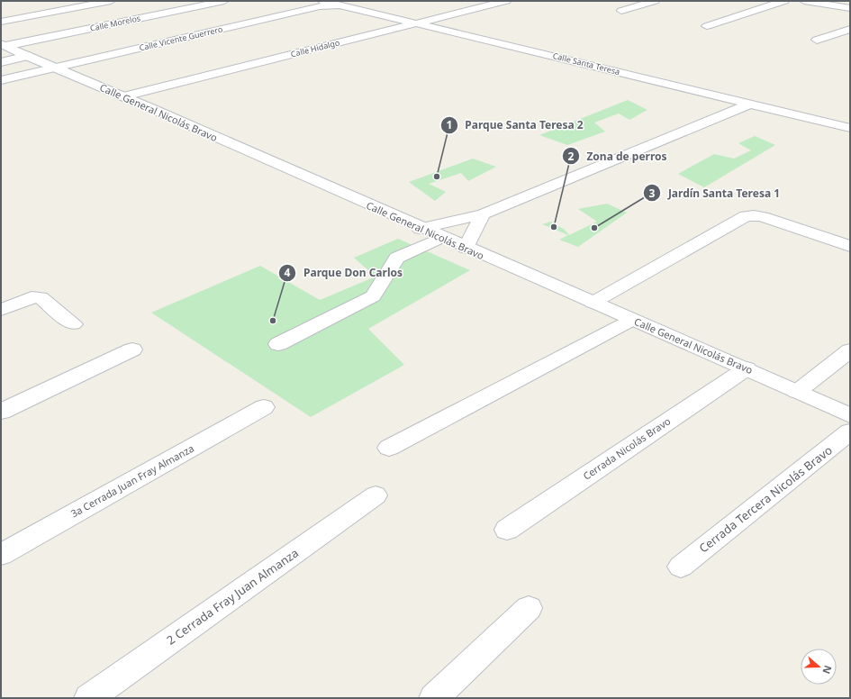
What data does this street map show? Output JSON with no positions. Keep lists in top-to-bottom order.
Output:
{
  "streets": {
    "street": [
      "Calle Morelos",
      "Calle Vicente Guerrero",
      "Calle Hidalgo",
      "Calle Santa Teresa",
      "Calle General Nicolás Bravo",
      "Cerrada Nicolás Bravo",
      "3a Cerrada Juan Fray Almanza",
      "Cerrada Tercera Nicolás Bravo",
      "2 Cerrada Fray Juan Almanza"
    ]
  },
  "crossings": [
    ["Calle Morelos", "Calle General Nicolás Bravo"],
    ["Calle Vicente Guerrero", "Calle Santa Teresa"],
    ["Calle Vicente Guerrero", "Calle General Nicolás Bravo"],
    ["Calle Hidalgo", "Calle Santa Teresa"],
    ["Calle Hidalgo", "Calle General Nicolás Bravo"],
    ["Calle General Nicolás Bravo", "Cerrada Nicolás Bravo"]
  ],
  "places": [
    "Parque Santa Teresa 2",
    "Zona de perros",
    "Jardín Santa Teresa 1",
    "Parque Don Carlos"
  ],
  "north": "right"
}
